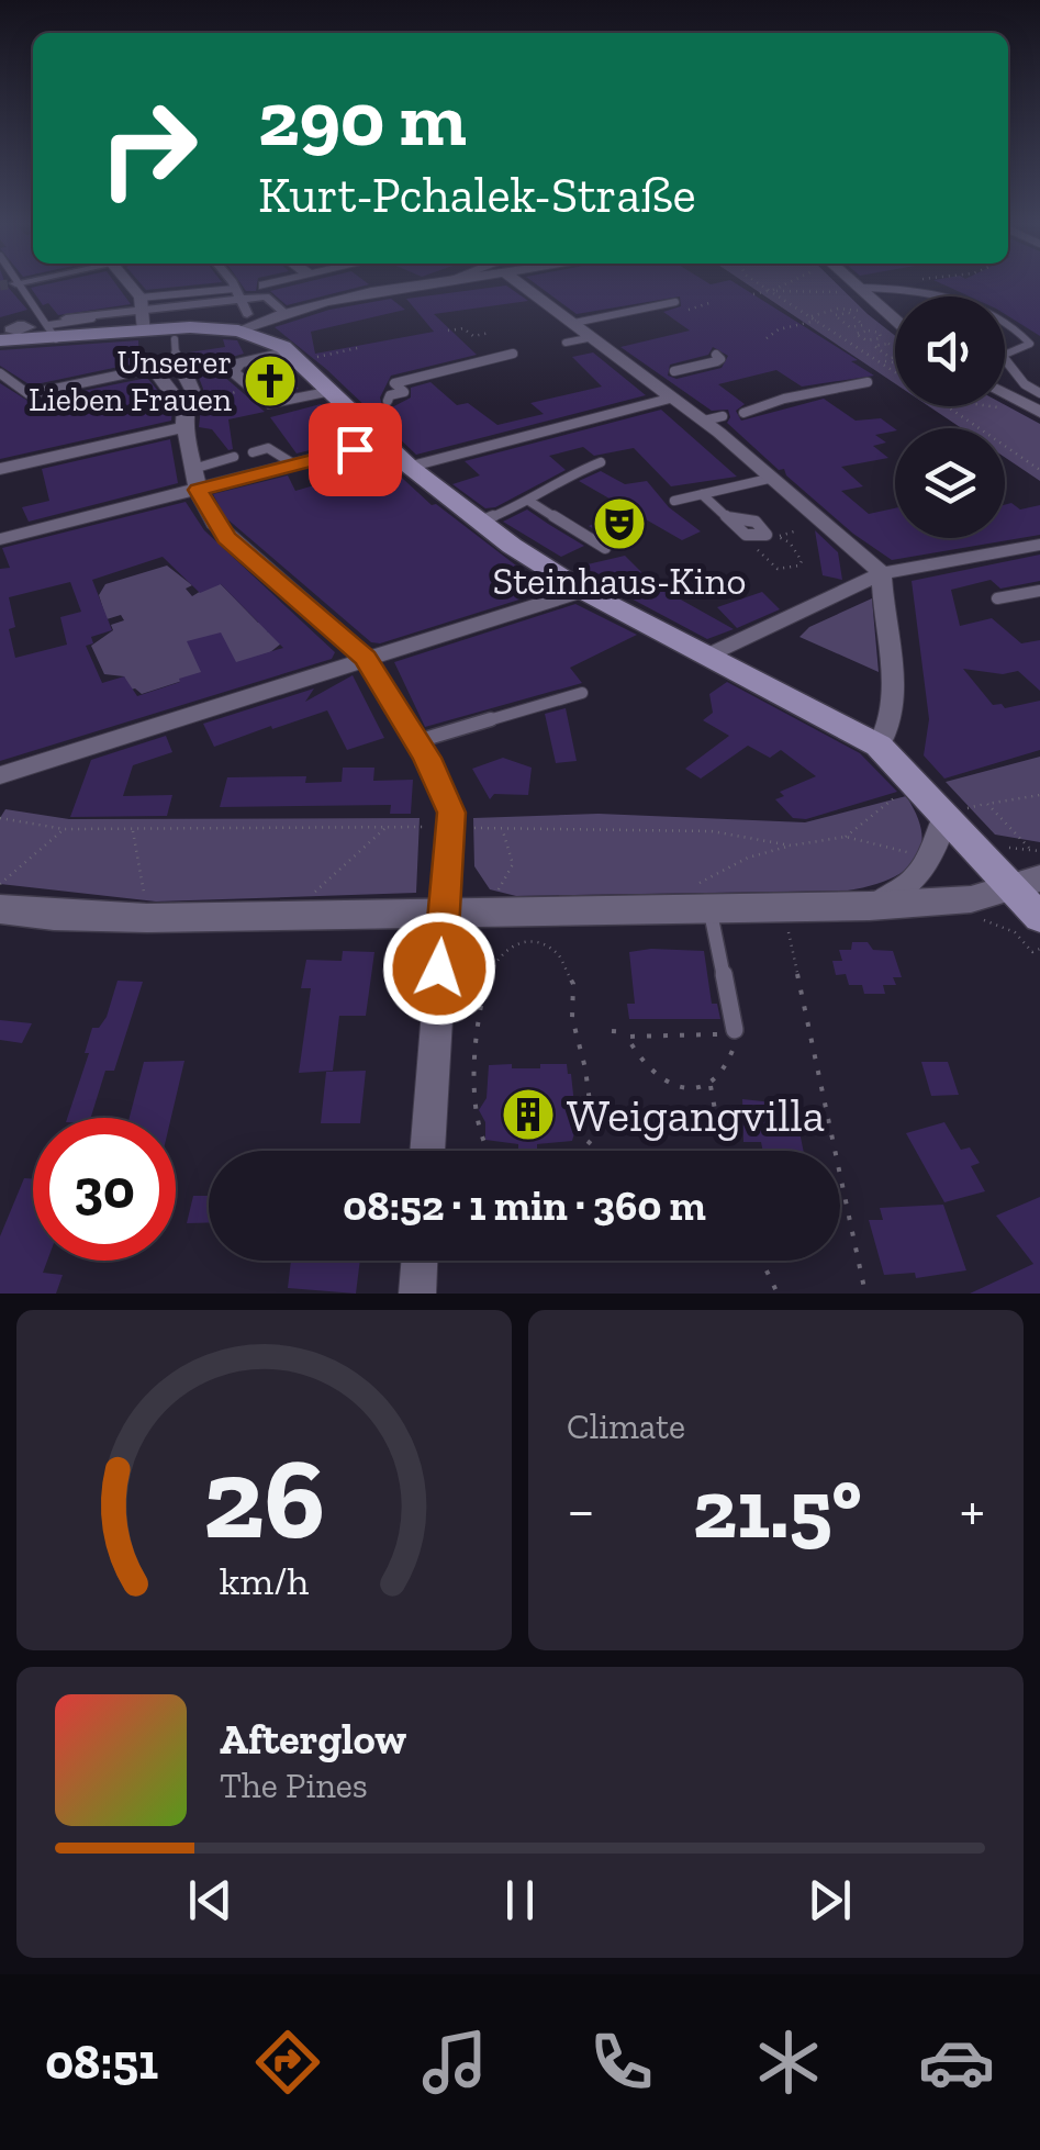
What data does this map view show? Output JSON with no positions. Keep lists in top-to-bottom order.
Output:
{
  "places": {
    "church": ["Unserer Lieben Frauen"],
    "theatre": ["Steinhaus-Kino"],
    "building": ["Weigangvilla"]
  },
  "page": {
    "turn": ["290 m", "Kurt-Pchalek-Straße"],
    "limit": "30",
    "trip": "08:52 · 1 min · 360 m",
    "tile": "Climate",
    "heat": ["−", "21.5°", "+"],
    "song": ["Afterglow", "The Pines"],
    "tabs": "08:51",
    "gauge": ["26", "km/h"]
  }
}
